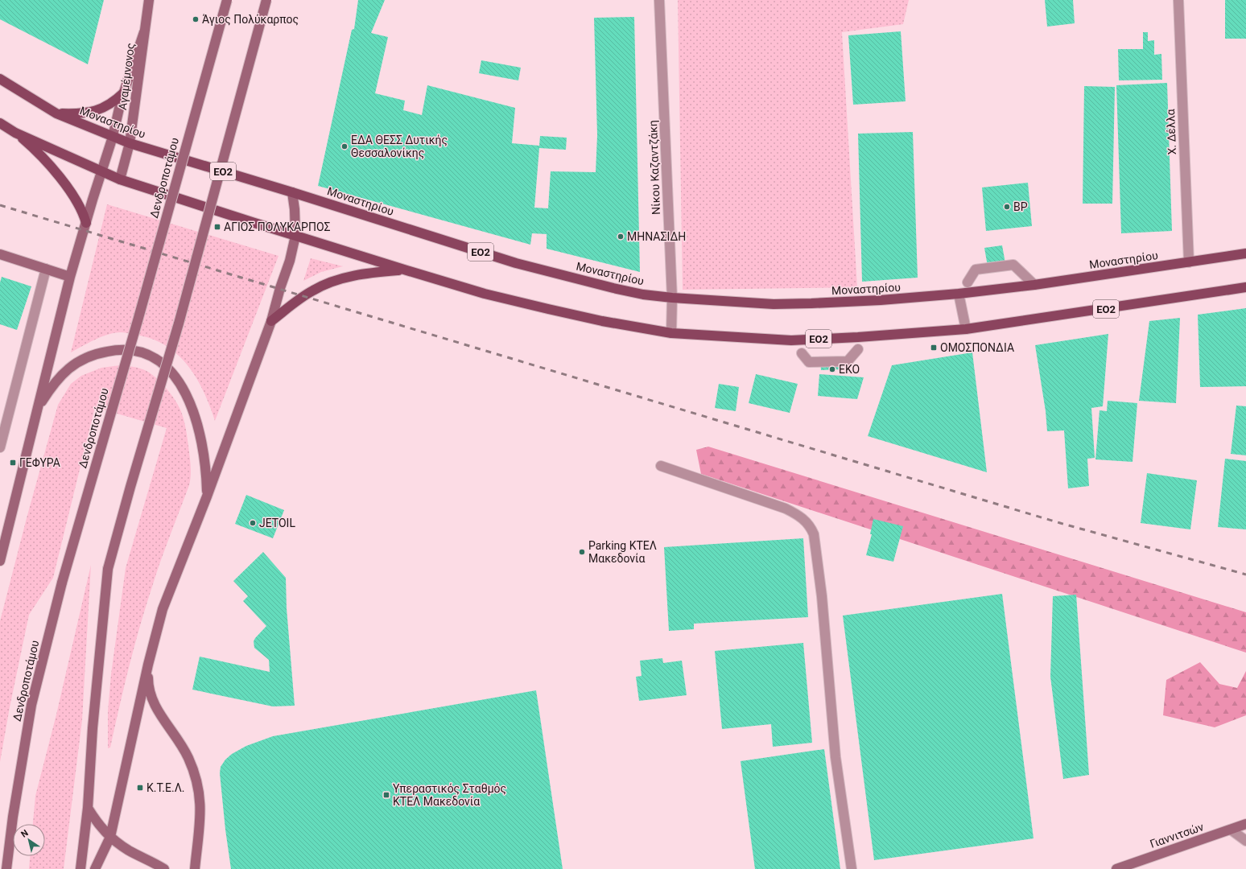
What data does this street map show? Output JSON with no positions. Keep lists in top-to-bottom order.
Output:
{
  "streets": {
    "main road": [
      "Αγαμέμνονος",
      "Μοναστηρίου",
      "ΕΟ2",
      "Δενδροποτάμου",
      "Γιαννιτσών"
    ],
    "street": ["Χ. Δέλλα", "Νίκου Καζαντζάκη"]
  },
  "crossings": [
    ["Αγαμέμνονος", "Μοναστηρίου"],
    ["Αγαμέμνονος", "ΕΟ2"],
    ["Μοναστηρίου", "Χ. Δέλλα"],
    ["Μοναστηρίου", "Νίκου Καζαντζάκη"],
    ["Νίκου Καζαντζάκη", "ΕΟ2"]
  ],
  "places": {
    "other": [
      "Άγιος Πολύκαρπος",
      "ΕΔΑ ΘΕΣΣ Δυτικής Θεσσαλονίκης",
      "BP",
      "ΜΗΝΑΣΙΔΗ",
      "EKO",
      "JETOIL",
      "Parking ΚΤΕΛ Μακεδονία"
    ],
    "transit": [
      "ΑΓΙΟΣ ΠΟΛΥΚΑΡΠΟΣ",
      "ΟΜΟΣΠΟΝΔΙΑ",
      "ΓΕΦΥΡΑ",
      "Κ.Τ.Ε.Λ.",
      "Υπεραστικός Σταθμός ΚΤΕΛ Μακεδονία"
    ]
  },
  "north": "top left"
}
